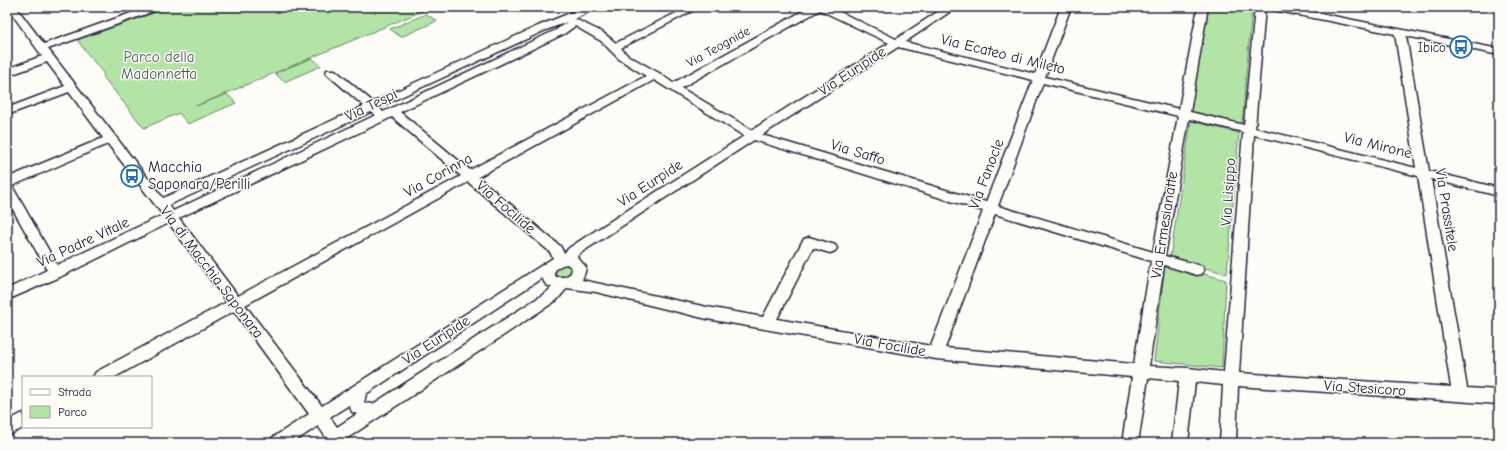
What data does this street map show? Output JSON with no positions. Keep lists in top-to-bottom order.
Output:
{
  "streets": {
    "street": [
      "Via Teognide",
      "Via Ecateo di Mileto",
      "Via Euripide",
      "Via Tespi",
      "Via Mirone",
      "Via Saffo",
      "Via Fanocle",
      "Via Corinna",
      "Via Eurpide",
      "Via Lisippo",
      "Via Focilide",
      "Via Prassitele",
      "Via Ermesianatte",
      "Via Padre Vitale",
      "Via di Macchia Saponara",
      "Via Stesicoro"
    ]
  },
  "crossings": [
    ["Via Teognide", "Via Saffo"],
    ["Via Ecateo di Mileto", "Via Euripide"],
    ["Via Ecateo di Mileto", "Via Mirone"],
    ["Via Ecateo di Mileto", "Via Fanocle"],
    ["Via Ecateo di Mileto", "Via Lisippo"],
    ["Via Ecateo di Mileto", "Via Ermesianatte"],
    ["Via Euripide", "Via Saffo"],
    ["Via Euripide", "Via Eurpide"],
    ["Via Euripide", "Via Focilide"],
    ["Via Euripide", "Via di Macchia Saponara"],
    ["Via Tespi", "Via Saffo"],
    ["Via Tespi", "Via Focilide"],
    ["Via Tespi", "Via Padre Vitale"],
    ["Via Tespi", "Via di Macchia Saponara"],
    ["Via Mirone", "Via Lisippo"],
    ["Via Mirone", "Via Prassitele"],
    ["Via Saffo", "Via Fanocle"],
    ["Via Saffo", "Via Corinna"],
    ["Via Saffo", "Via Eurpide"],
    ["Via Saffo", "Via Ermesianatte"],
    ["Via Fanocle", "Via Focilide"],
    ["Via Corinna", "Via Focilide"],
    ["Via Corinna", "Via di Macchia Saponara"],
    ["Via Eurpide", "Via Focilide"],
    ["Via Lisippo", "Via Stesicoro"],
    ["Via Focilide", "Via Ermesianatte"],
    ["Via Focilide", "Via Stesicoro"],
    ["Via Prassitele", "Via Stesicoro"],
    ["Via Padre Vitale", "Via di Macchia Saponara"]
  ],
  "parks": ["Parco della Madonnetta"],
  "places": {
    "bus stop": ["Ibico", "Macchia Saponara/Perilli"]
  },
  "legend": ["Strada", "Parco"]
}
